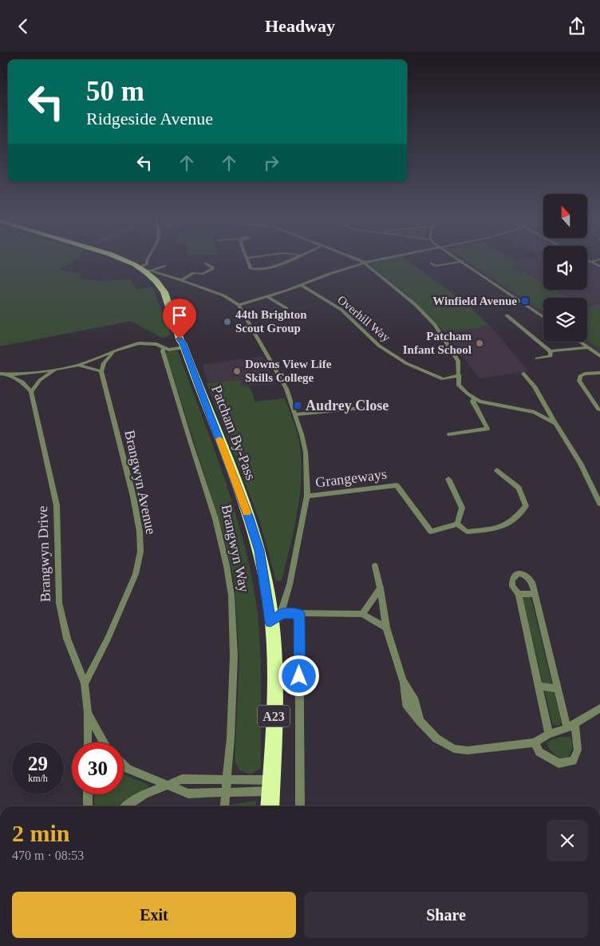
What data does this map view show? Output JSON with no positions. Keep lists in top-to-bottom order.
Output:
{
  "streets": {
    "highway": ["Patcham By-Pass", "A23"],
    "street": [
      "Overhill Way",
      "Grangeways",
      "Brangwyn Avenue",
      "Brangwyn Way",
      "Brangwyn Drive"
    ]
  },
  "crossings": [
    ["Patcham By-Pass", "A23"],
    ["Brangwyn Avenue", "Brangwyn Drive"]
  ],
  "places": {
    "transit": ["Winfield Avenue", "Audrey Close"],
    "other": ["44th Brighton Scout Group", "Patcham Infant School", "Downs View Life Skills College"]
  },
  "north": "top",
  "page": {
    "header": "Headway",
    "turn": ["50 m", "Ridgeside Avenue"],
    "speed": "29 km/h",
    "limit": "30",
    "heading": ["2 min", "470 m · 08:53"],
    "buttons": ["Exit", "Share"]
  }
}
